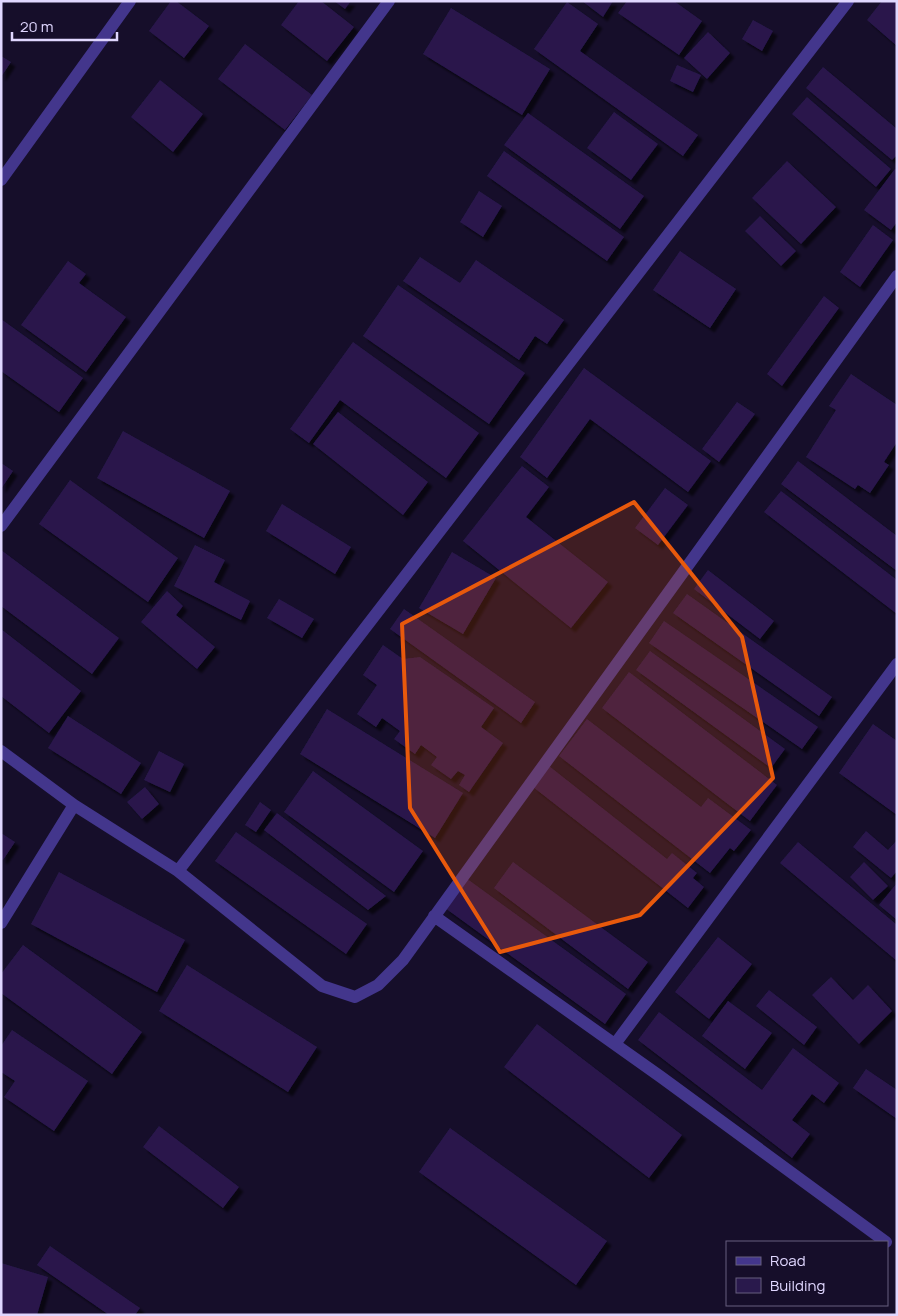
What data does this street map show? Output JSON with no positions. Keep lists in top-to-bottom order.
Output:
{
  "legend": ["Road", "Building"],
  "scale_bar": "20 m"
}
